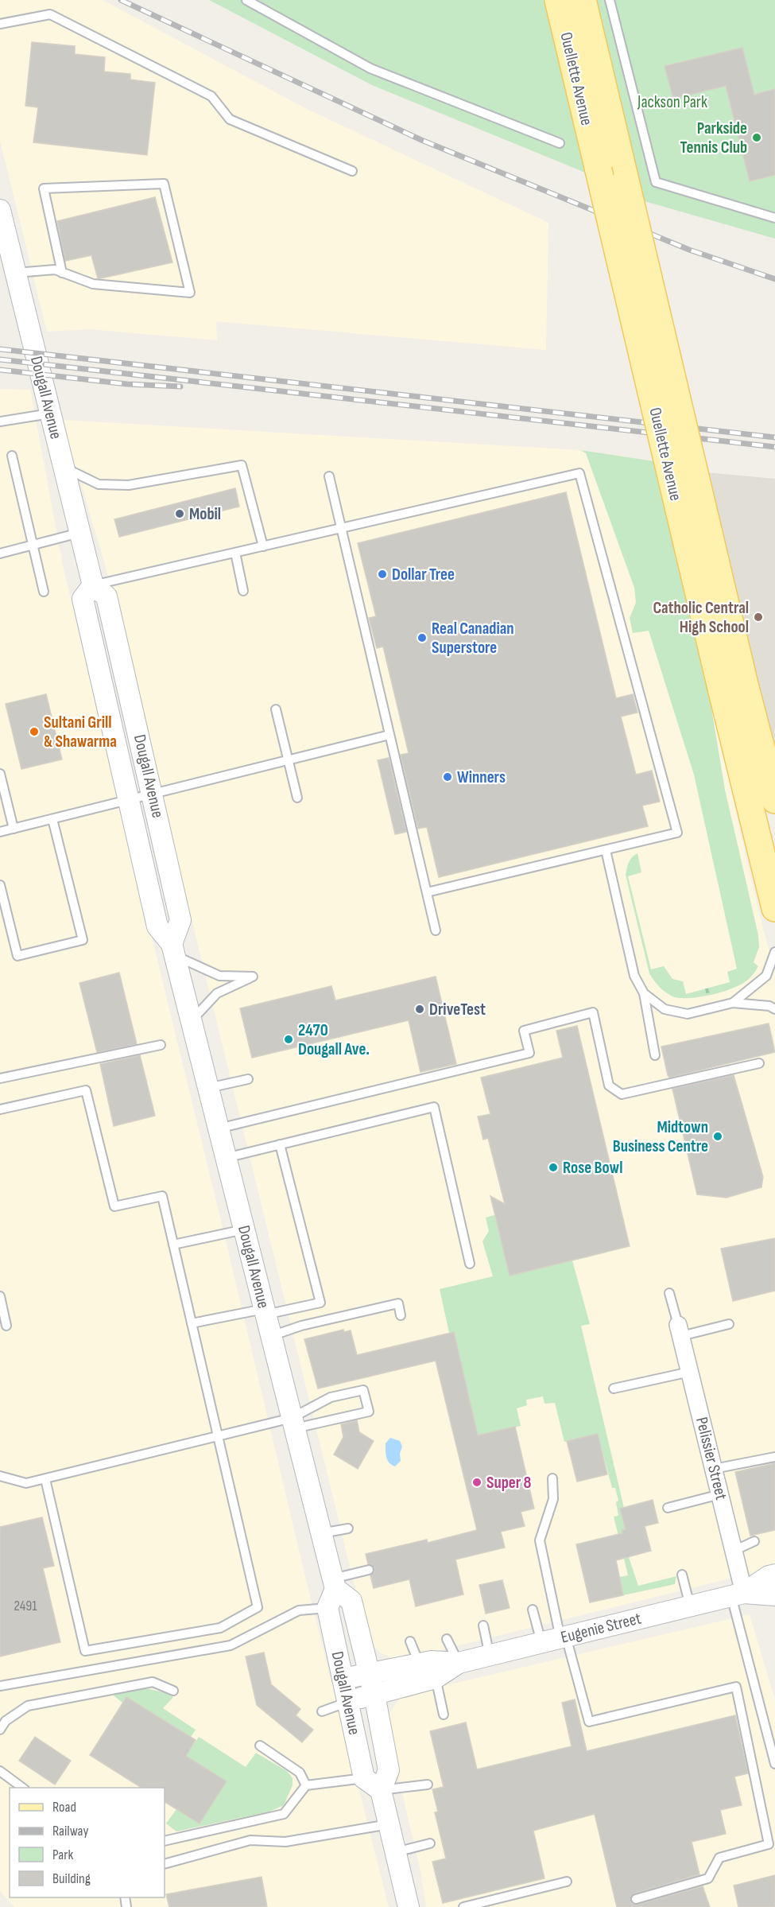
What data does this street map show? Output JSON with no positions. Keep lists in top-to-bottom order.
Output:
{
  "streets": {
    "main road": ["Ouellette Avenue"],
    "street": ["Dougall Avenue", "Pelissier Street", "Eugenie Street"]
  },
  "crossings": [
    ["Dougall Avenue", "Eugenie Street"],
    ["Pelissier Street", "Eugenie Street"]
  ],
  "parks": ["Jackson Park"],
  "places": [
    "Parkside Tennis Club",
    "Mobil",
    "Dollar Tree",
    "Catholic Central High School",
    "Real Canadian Superstore",
    "Sultani Grill & Shawarma",
    "Winners",
    "DriveTest",
    "2470 Dougall Ave.",
    "Midtown Business Centre",
    "Rose Bowl",
    "Super 8"
  ],
  "house_numbers": ["2491"],
  "legend": [
    "Road",
    "Railway",
    "Park",
    "Building"
  ]
}
